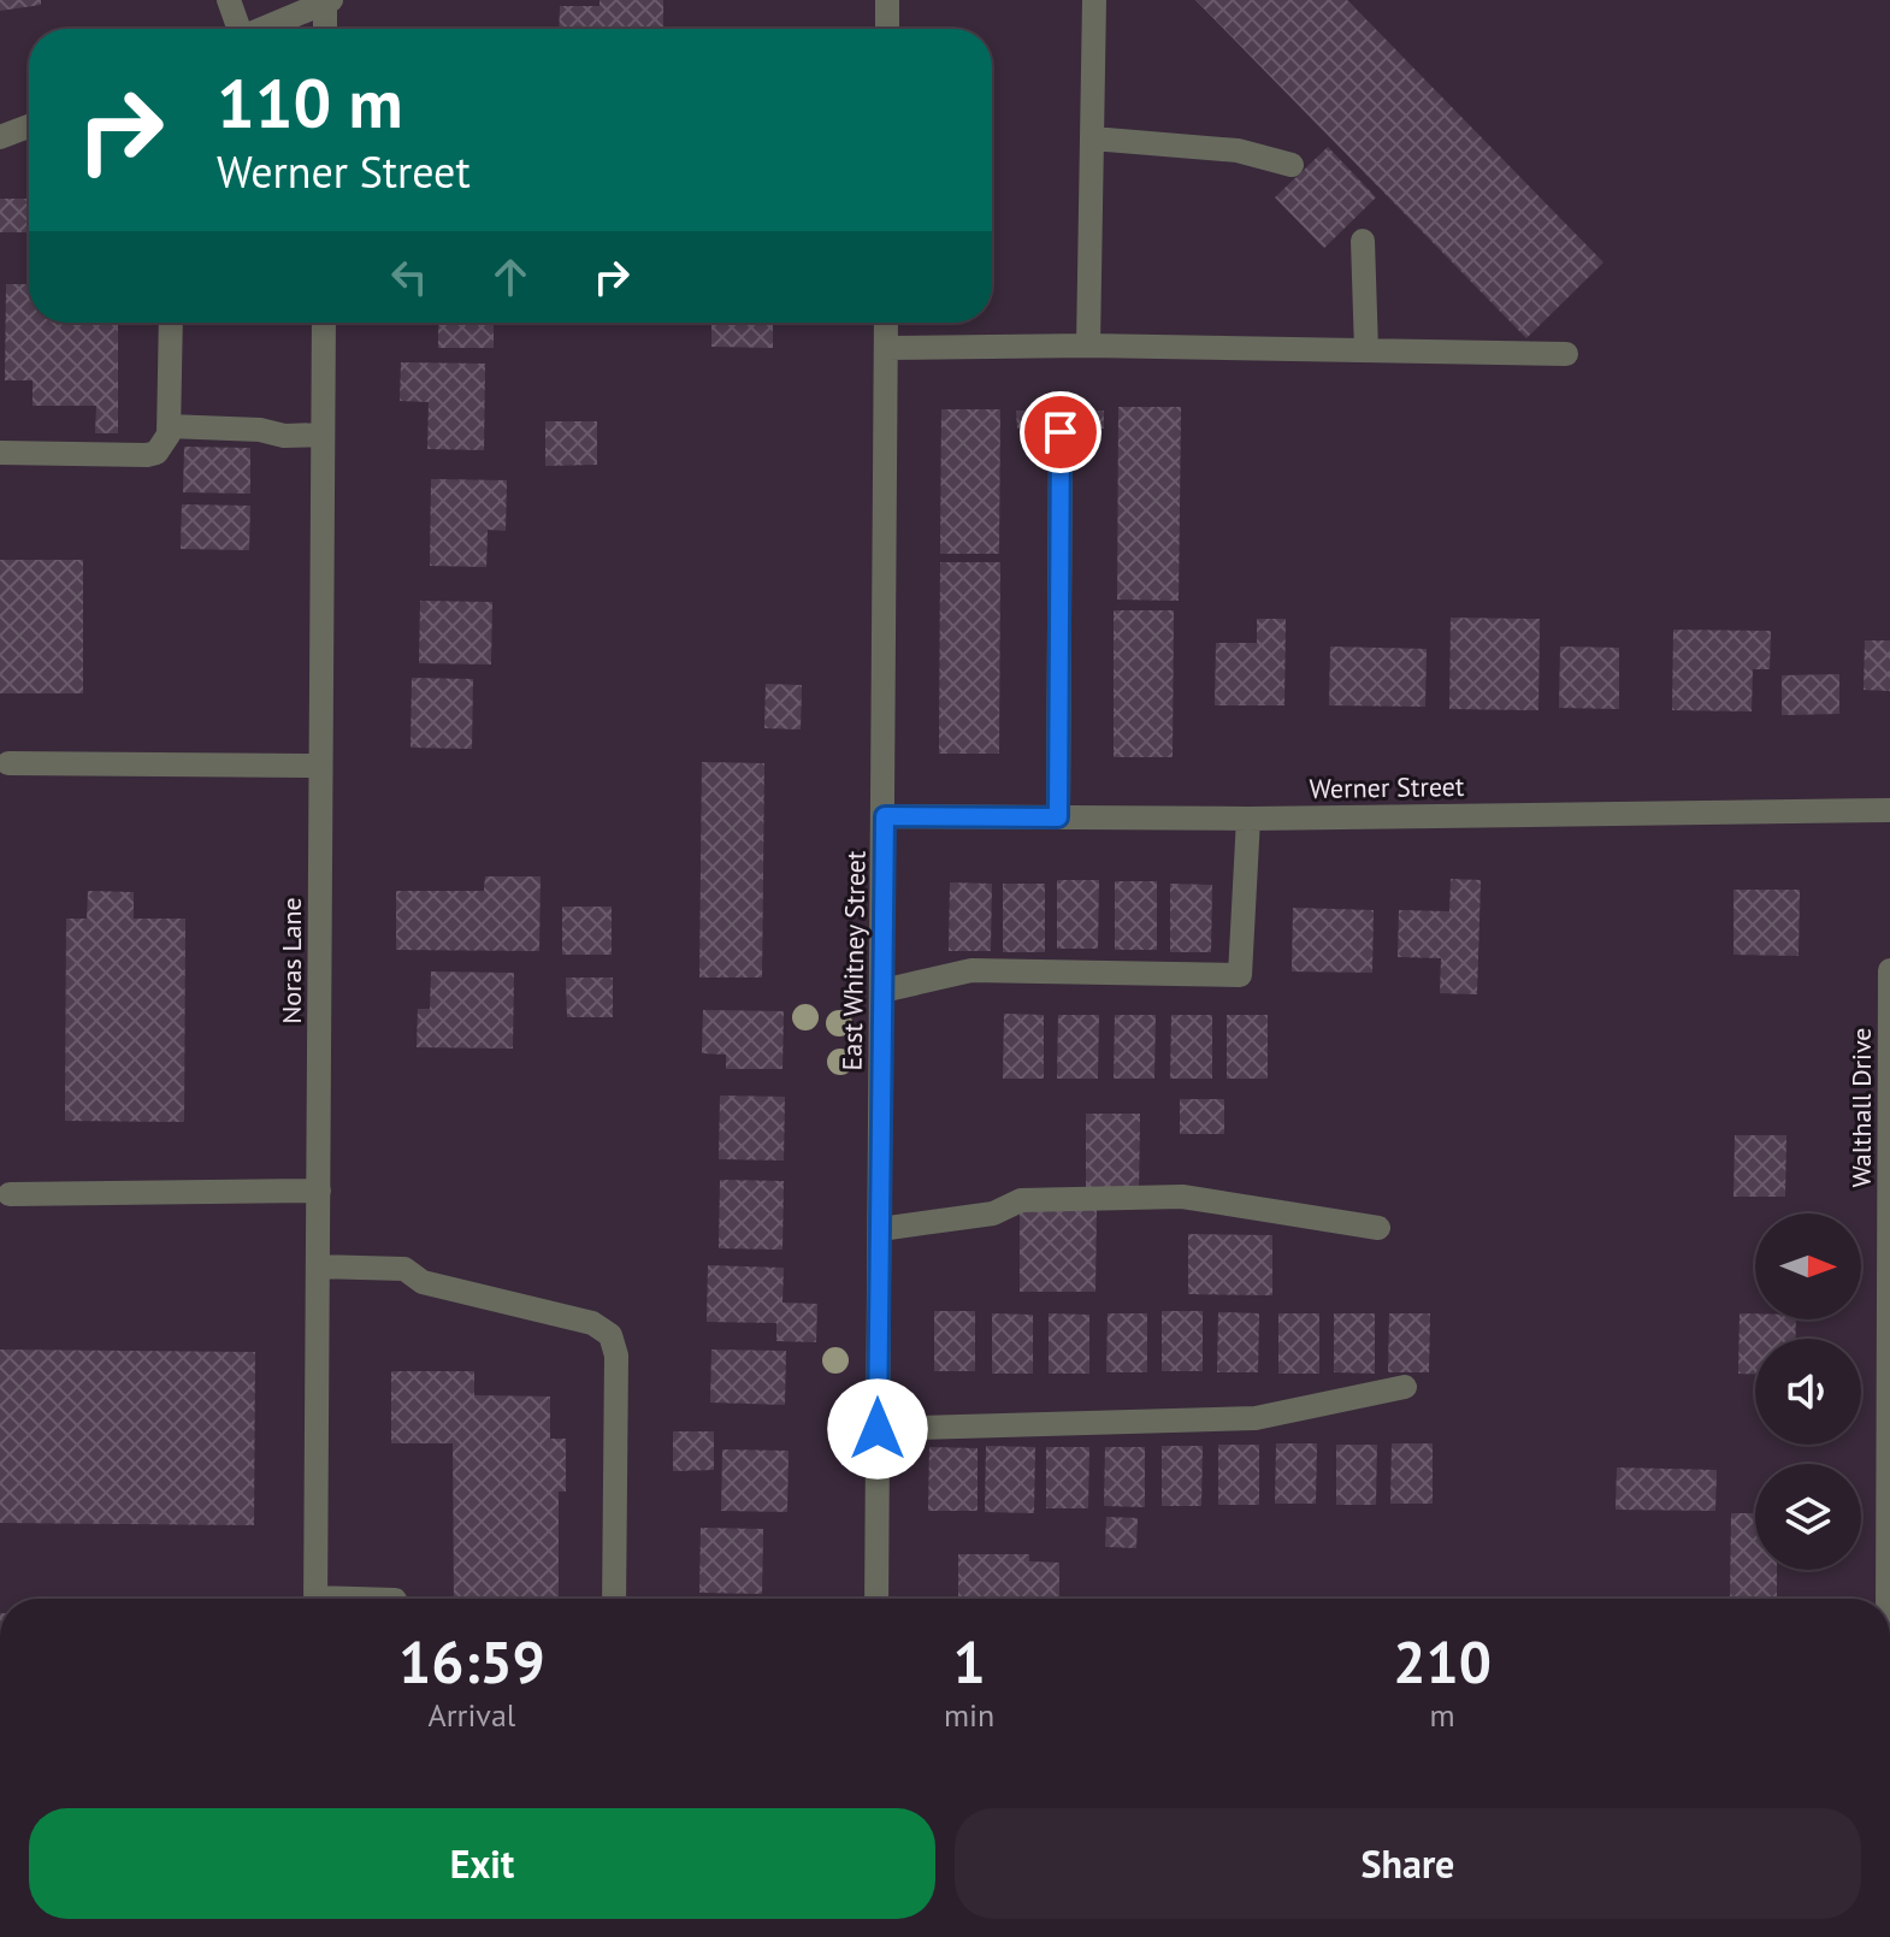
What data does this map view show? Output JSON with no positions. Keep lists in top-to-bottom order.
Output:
{
  "streets": {
    "street": [
      "Werner Street",
      "Noras Lane",
      "East Whitney Street",
      "Walthall Drive"
    ]
  },
  "crossings": [
    ["Werner Street", "East Whitney Street"]
  ],
  "north": "right",
  "page": {
    "turn": ["110 m", "Werner Street"],
    "eta": [
      "16:59",
      "Arrival",
      "1",
      "min",
      "210",
      "m"
    ],
    "buttons": ["Exit", "Share"]
  }
}
